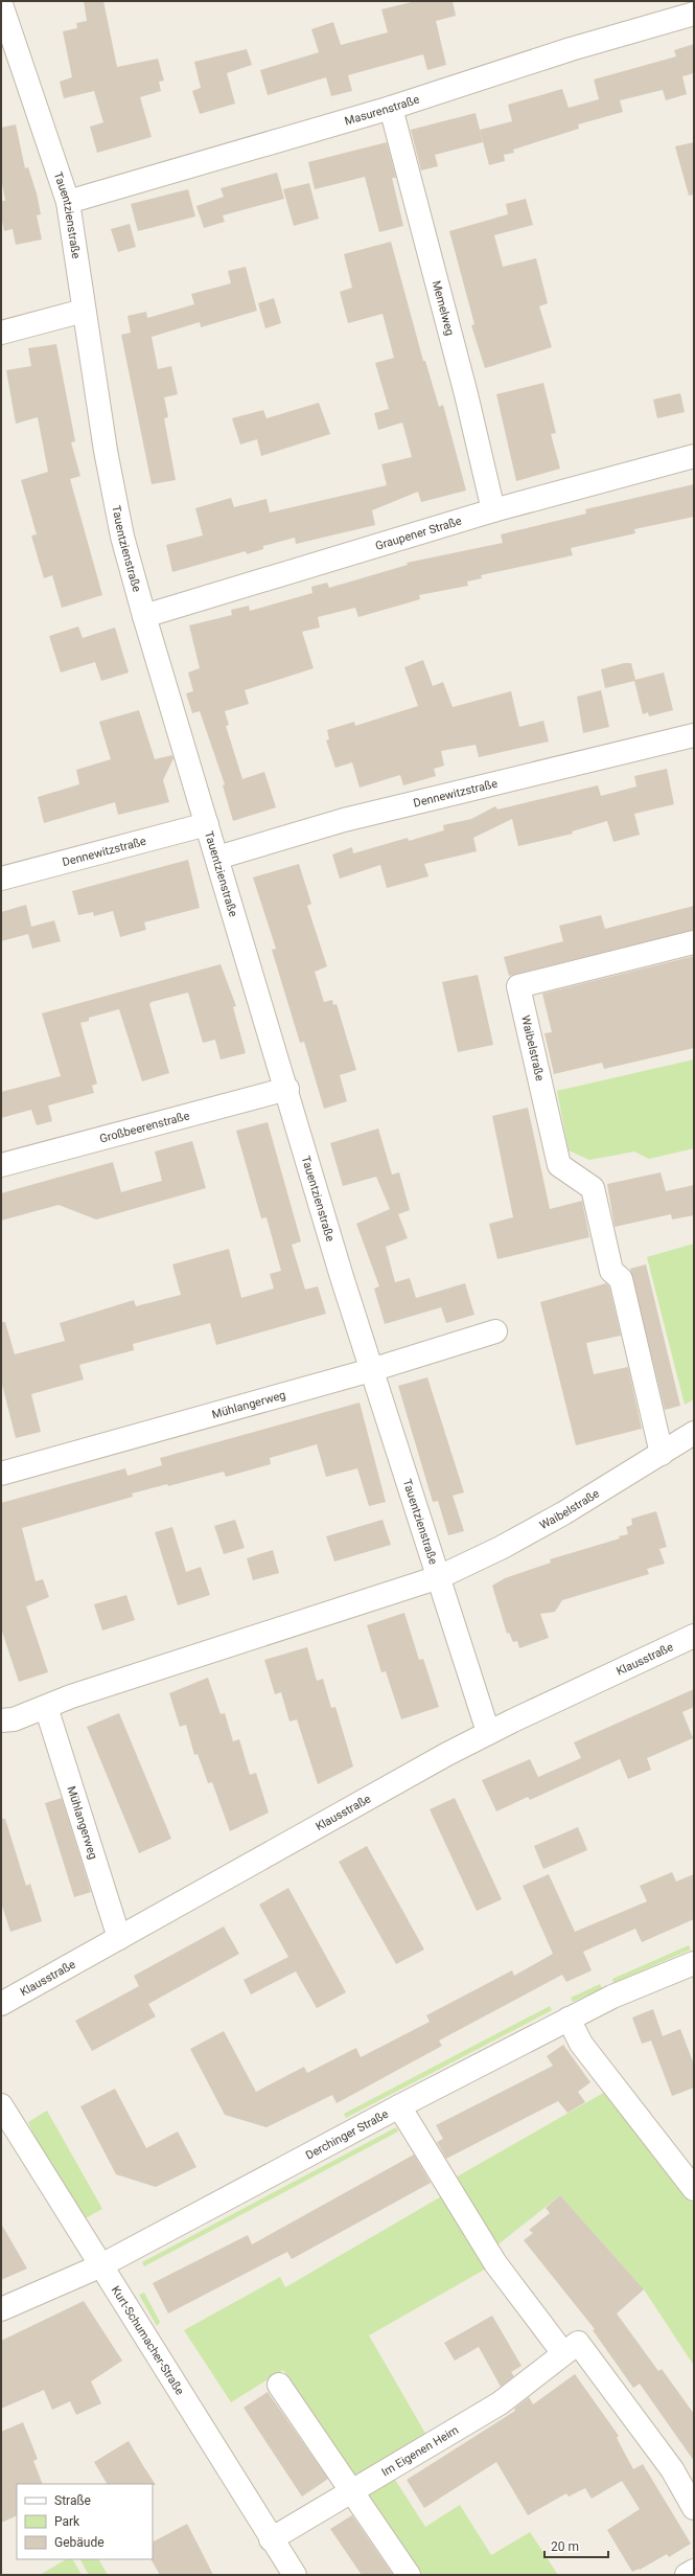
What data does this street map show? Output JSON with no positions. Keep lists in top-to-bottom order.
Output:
{
  "streets": {
    "street": [
      "Masurenstraße",
      "Tauentzienstraße",
      "Memelweg",
      "Graupener Straße",
      "Dennewitzstraße",
      "Waibelstraße",
      "Großbeerenstraße",
      "Mühlangerweg",
      "Klausstraße",
      "Derchinger Straße",
      "Kurt-Schumacher-Straße",
      "Im Eigenen Heim"
    ]
  },
  "crossings": [
    ["Masurenstraße", "Tauentzienstraße"],
    ["Masurenstraße", "Memelweg"],
    ["Tauentzienstraße", "Graupener Straße"],
    ["Tauentzienstraße", "Dennewitzstraße"],
    ["Tauentzienstraße", "Waibelstraße"],
    ["Tauentzienstraße", "Großbeerenstraße"],
    ["Tauentzienstraße", "Mühlangerweg"],
    ["Tauentzienstraße", "Klausstraße"],
    ["Memelweg", "Graupener Straße"],
    ["Mühlangerweg", "Klausstraße"],
    ["Derchinger Straße", "Kurt-Schumacher-Straße"],
    ["Kurt-Schumacher-Straße", "Im Eigenen Heim"]
  ],
  "legend": ["Straße", "Park", "Gebäude"],
  "scale_bar": "20 m"
}
